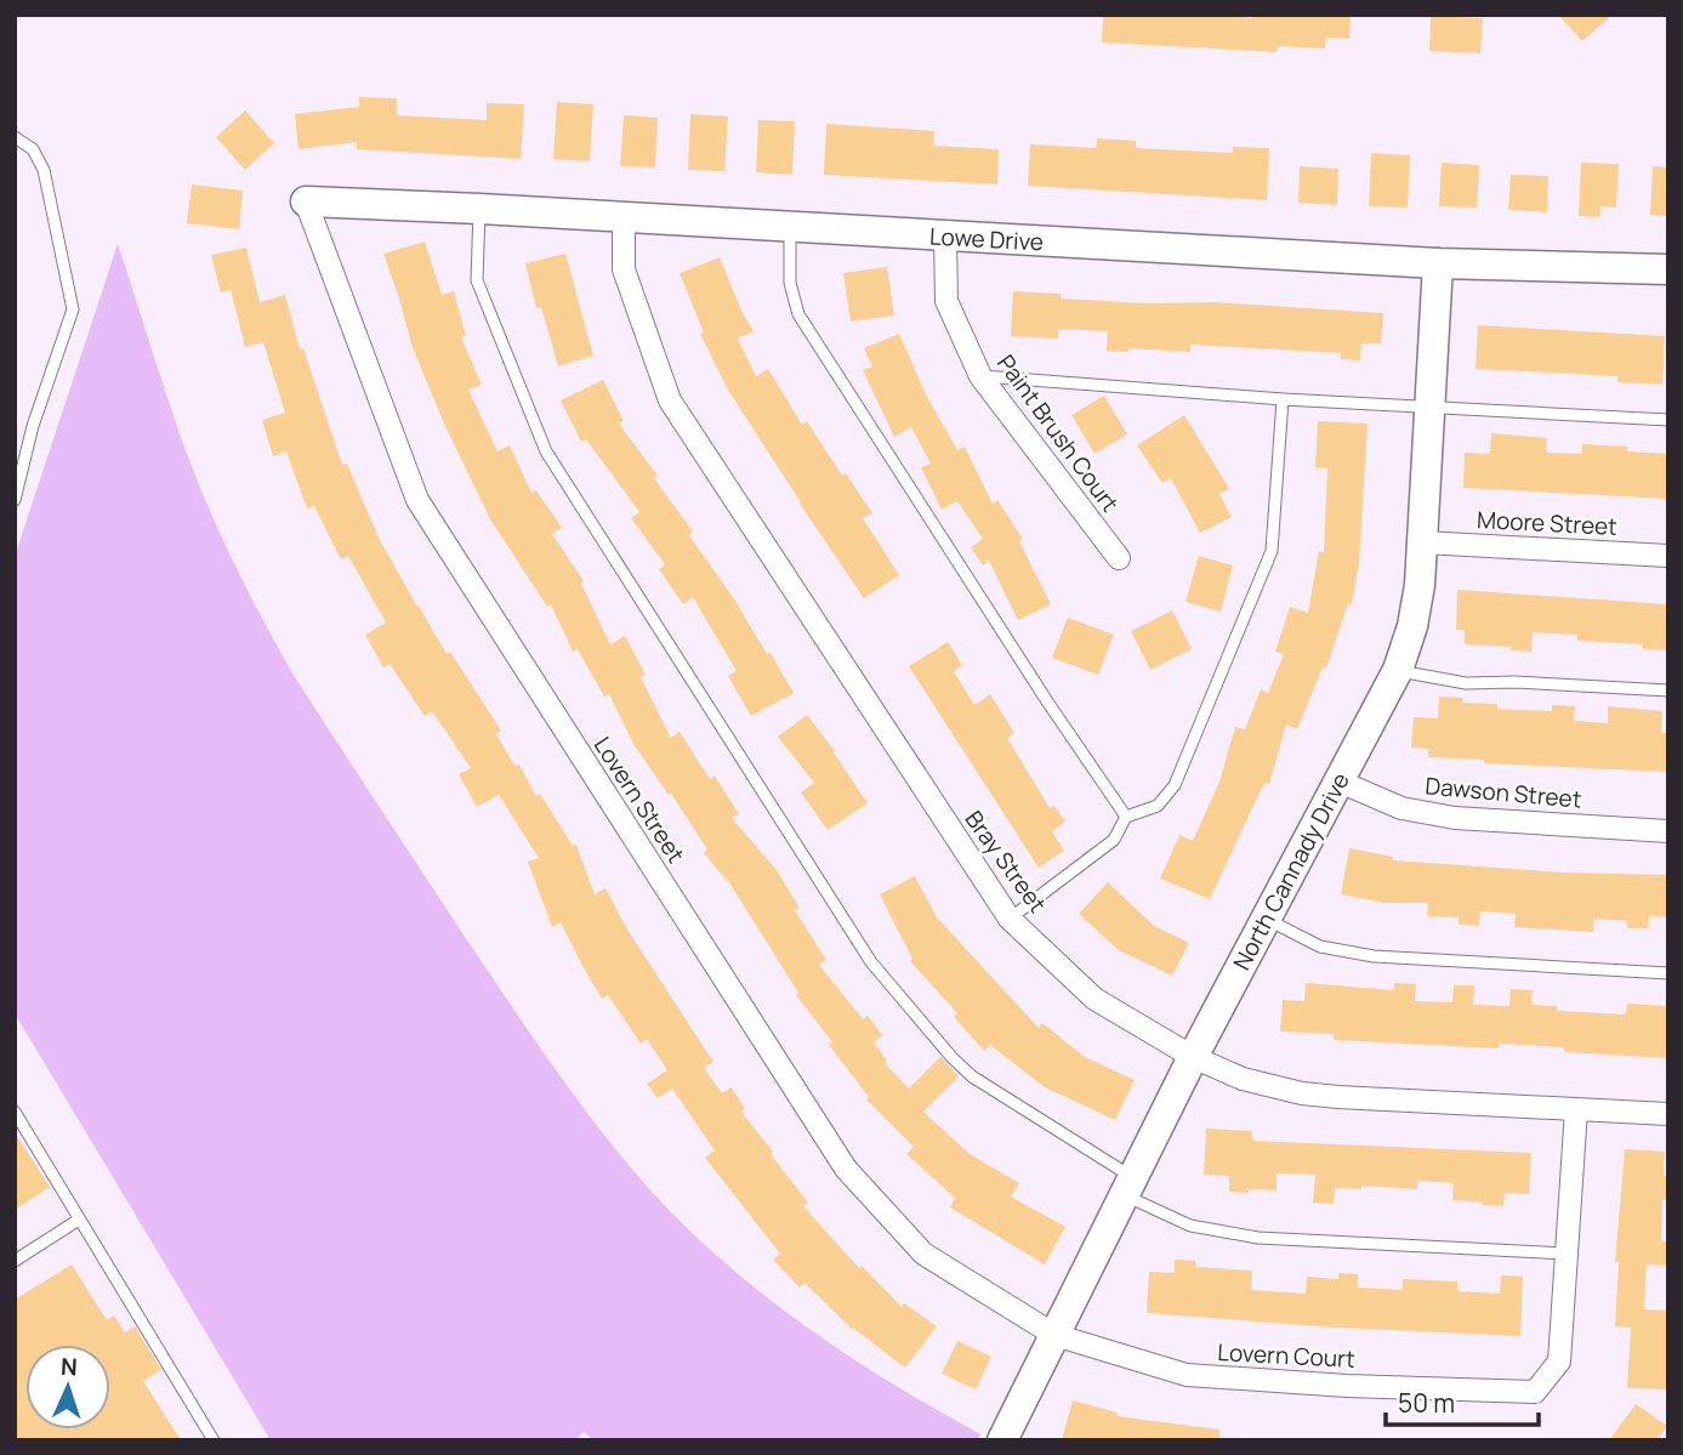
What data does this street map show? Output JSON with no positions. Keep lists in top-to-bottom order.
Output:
{
  "streets": {
    "street": [
      "Lowe Drive",
      "Paint Brush Court",
      "Moore Street",
      "Dawson Street",
      "Lovern Street",
      "Bray Street",
      "North Cannady Drive",
      "Lovern Court"
    ]
  },
  "crossings": [
    ["Lowe Drive", "Paint Brush Court"],
    ["Lowe Drive", "Lovern Street"],
    ["Lowe Drive", "Bray Street"],
    ["Lowe Drive", "North Cannady Drive"],
    ["Moore Street", "North Cannady Drive"],
    ["Dawson Street", "North Cannady Drive"],
    ["Lovern Street", "North Cannady Drive"],
    ["Lovern Street", "Lovern Court"],
    ["Bray Street", "North Cannady Drive"],
    ["Bray Street", "Lovern Court"],
    ["North Cannady Drive", "Lovern Court"]
  ],
  "scale_bar": "50 m",
  "north": "top"
}
